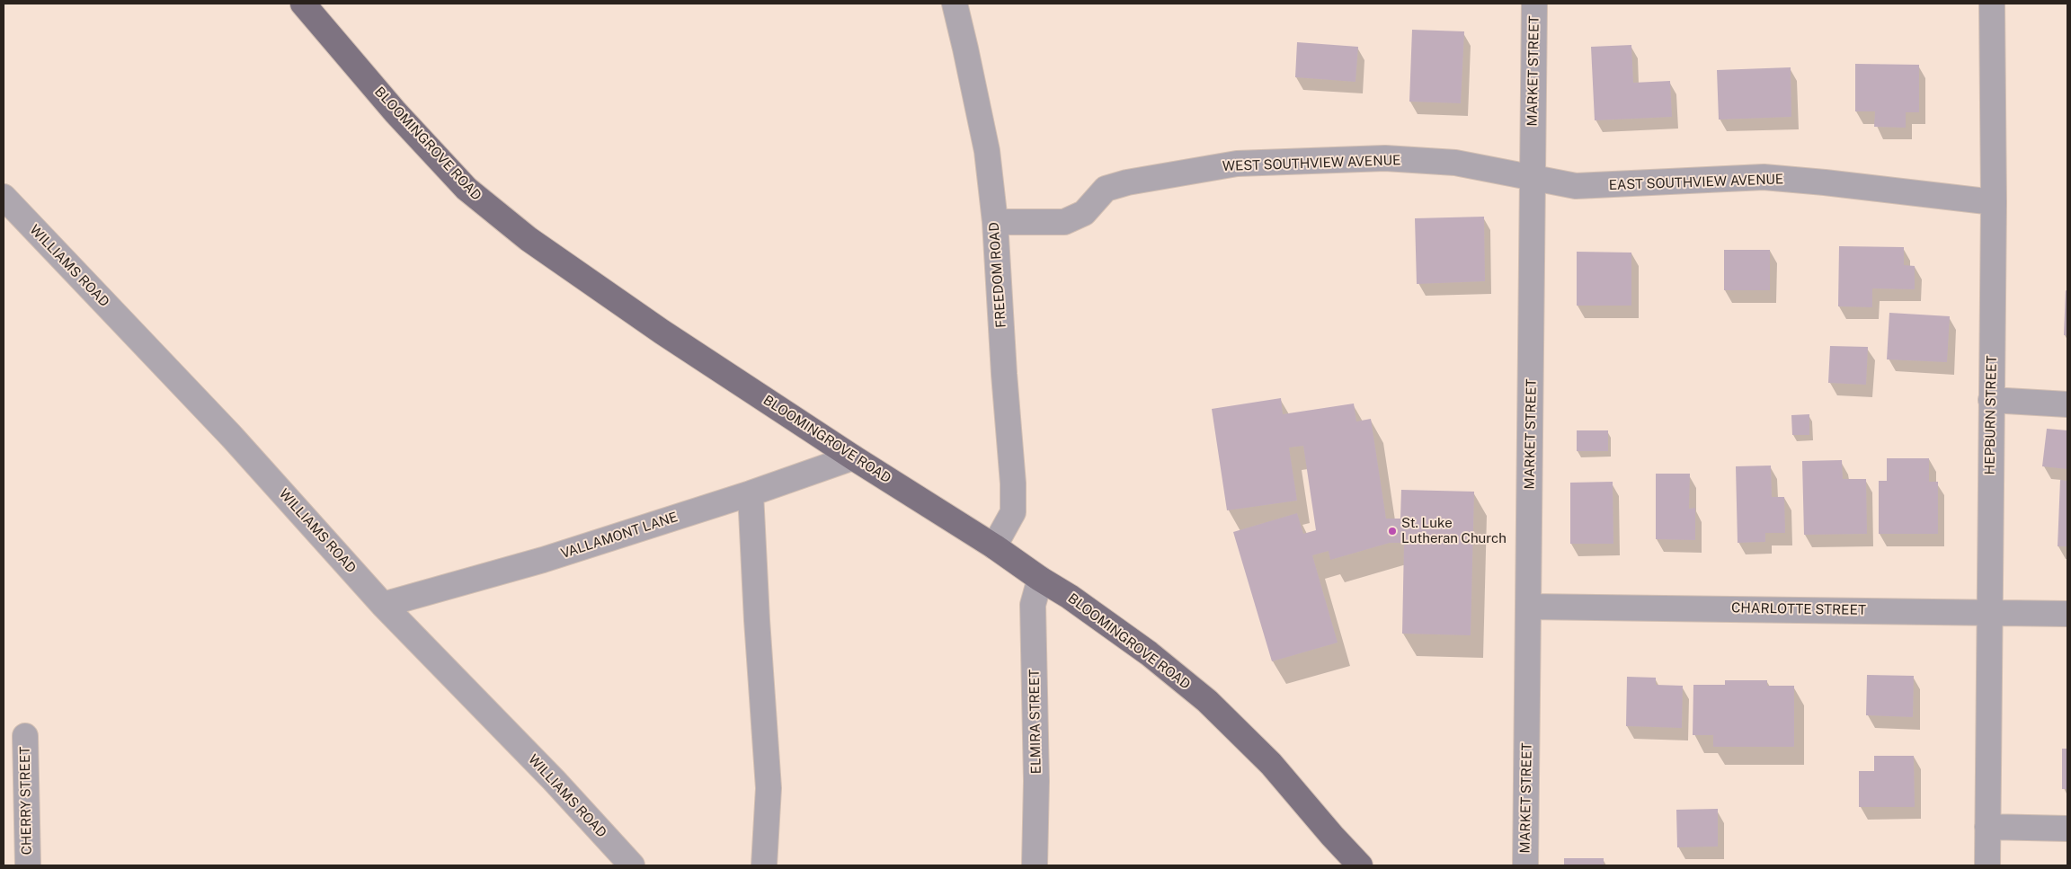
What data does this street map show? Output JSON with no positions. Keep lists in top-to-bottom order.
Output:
{
  "streets": {
    "main road": ["BLOOMINGROVE ROAD"],
    "street": [
      "MARKET STREET",
      "WEST SOUTHVIEW AVENUE",
      "EAST SOUTHVIEW AVENUE",
      "WILLIAMS ROAD",
      "FREEDOM ROAD",
      "HEPBURN STREET",
      "VALLAMONT LANE",
      "CHARLOTTE STREET",
      "ELMIRA STREET",
      "CHERRY STREET"
    ]
  },
  "crossings": [
    ["MARKET STREET", "WEST SOUTHVIEW AVENUE"],
    ["MARKET STREET", "EAST SOUTHVIEW AVENUE"],
    ["MARKET STREET", "CHARLOTTE STREET"],
    ["BLOOMINGROVE ROAD", "FREEDOM ROAD"],
    ["BLOOMINGROVE ROAD", "VALLAMONT LANE"],
    ["BLOOMINGROVE ROAD", "ELMIRA STREET"],
    ["WEST SOUTHVIEW AVENUE", "EAST SOUTHVIEW AVENUE"],
    ["WEST SOUTHVIEW AVENUE", "FREEDOM ROAD"],
    ["EAST SOUTHVIEW AVENUE", "HEPBURN STREET"],
    ["WILLIAMS ROAD", "VALLAMONT LANE"],
    ["HEPBURN STREET", "CHARLOTTE STREET"]
  ],
  "places": ["St. Luke Lutheran Church"]
}
